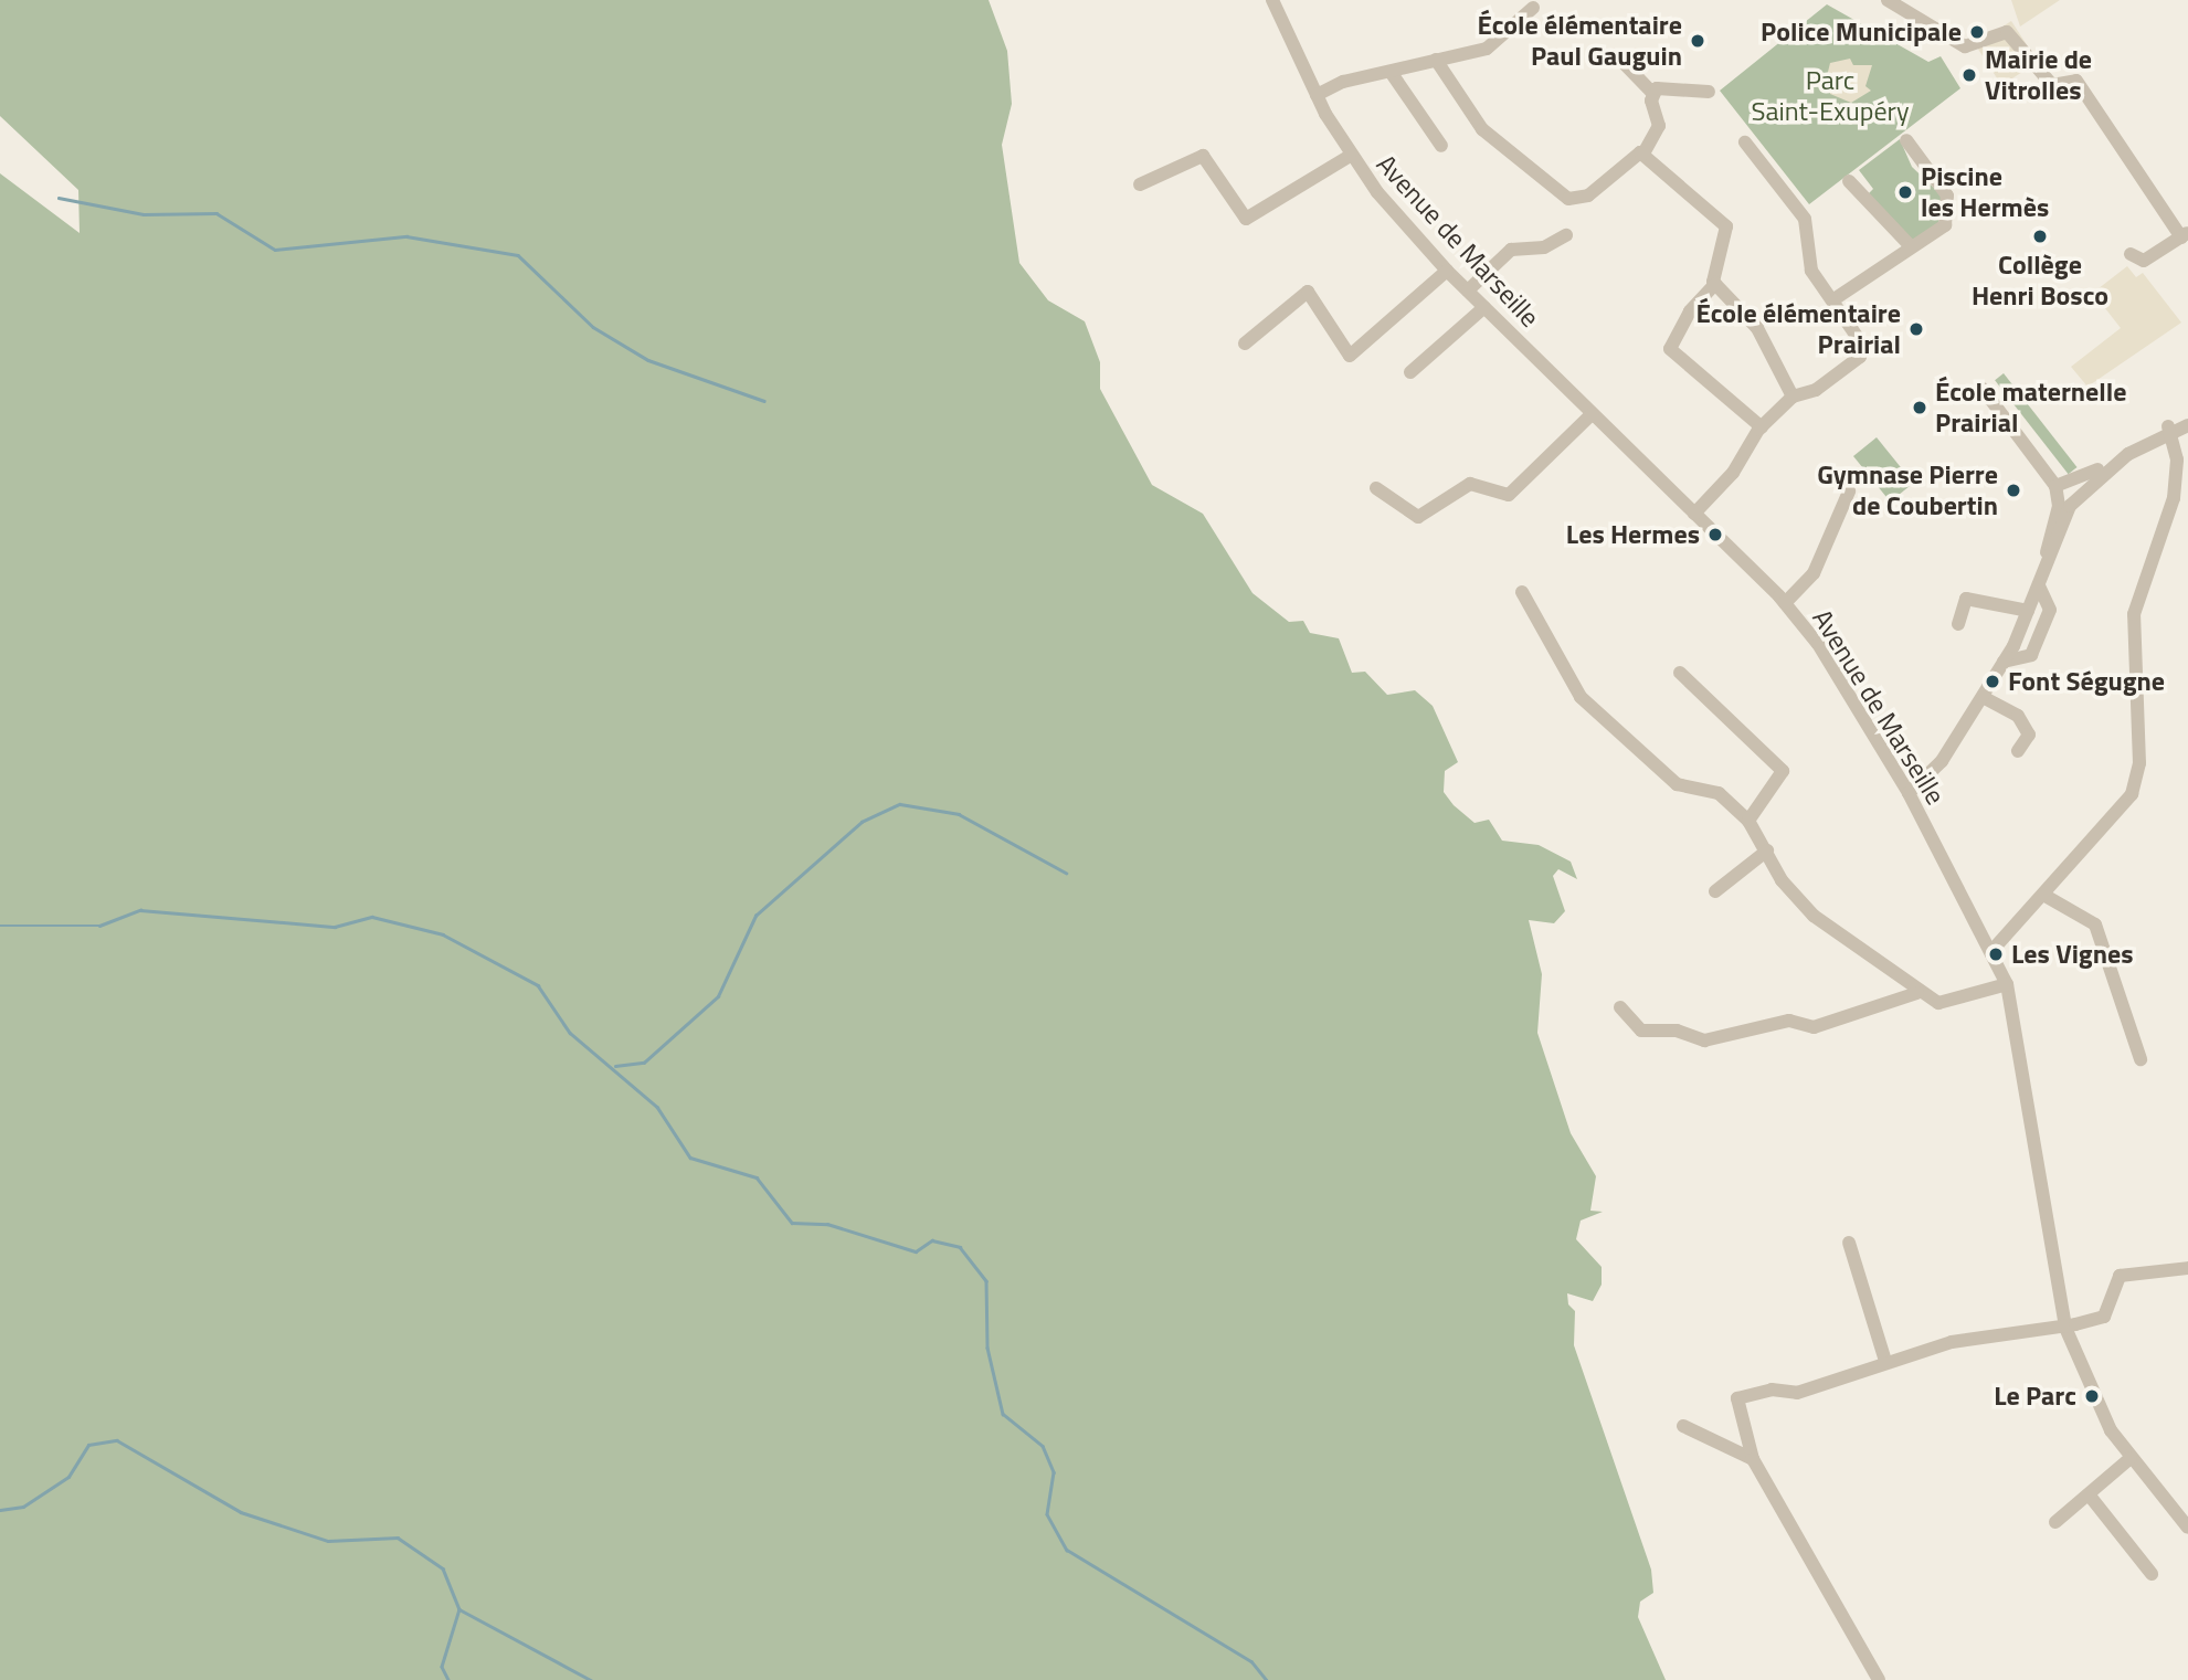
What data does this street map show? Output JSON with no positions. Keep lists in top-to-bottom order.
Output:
{
  "streets": {
    "street": ["Avenue de Marseille"]
  },
  "parks": ["Parc Saint-Exupéry"],
  "places": [
    "Police Municipale",
    "École élémentaire Paul Gauguin",
    "Mairie de Vitrolles",
    "Piscine les Hermès",
    "Collège Henri Bosco",
    "École élémentaire Prairial",
    "École maternelle Prairial",
    "Gymnase Pierre de Coubertin",
    "Les Hermes",
    "Font Ségugne",
    "Les Vignes",
    "Le Parc"
  ]
}
